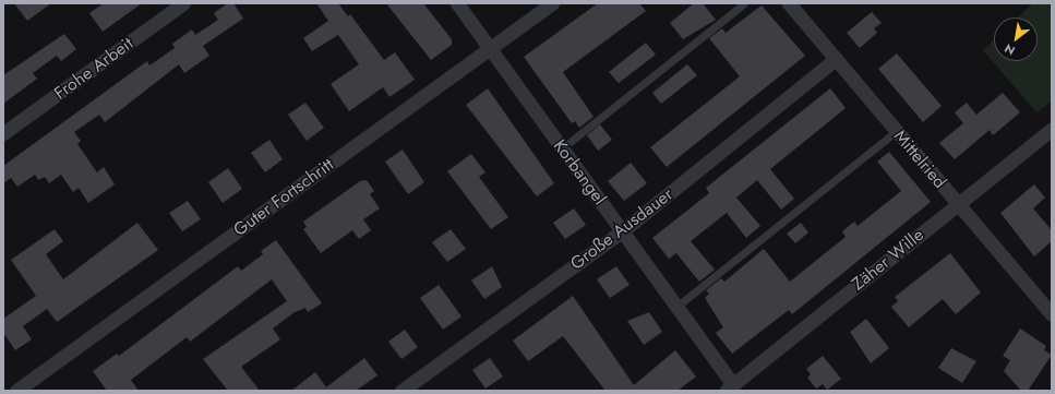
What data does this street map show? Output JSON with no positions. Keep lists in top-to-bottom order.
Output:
{
  "streets": {
    "street": [
      "Frohe Arbeit",
      "Mittelried",
      "Korbangel",
      "Guter Fortschritt",
      "Große Ausdauer",
      "Zäher Wille"
    ]
  },
  "crossings": [
    ["Mittelried", "Große Ausdauer"],
    ["Mittelried", "Zäher Wille"],
    ["Korbangel", "Guter Fortschritt"],
    ["Korbangel", "Große Ausdauer"],
    ["Korbangel", "Zäher Wille"]
  ],
  "north": "bottom left"
}
